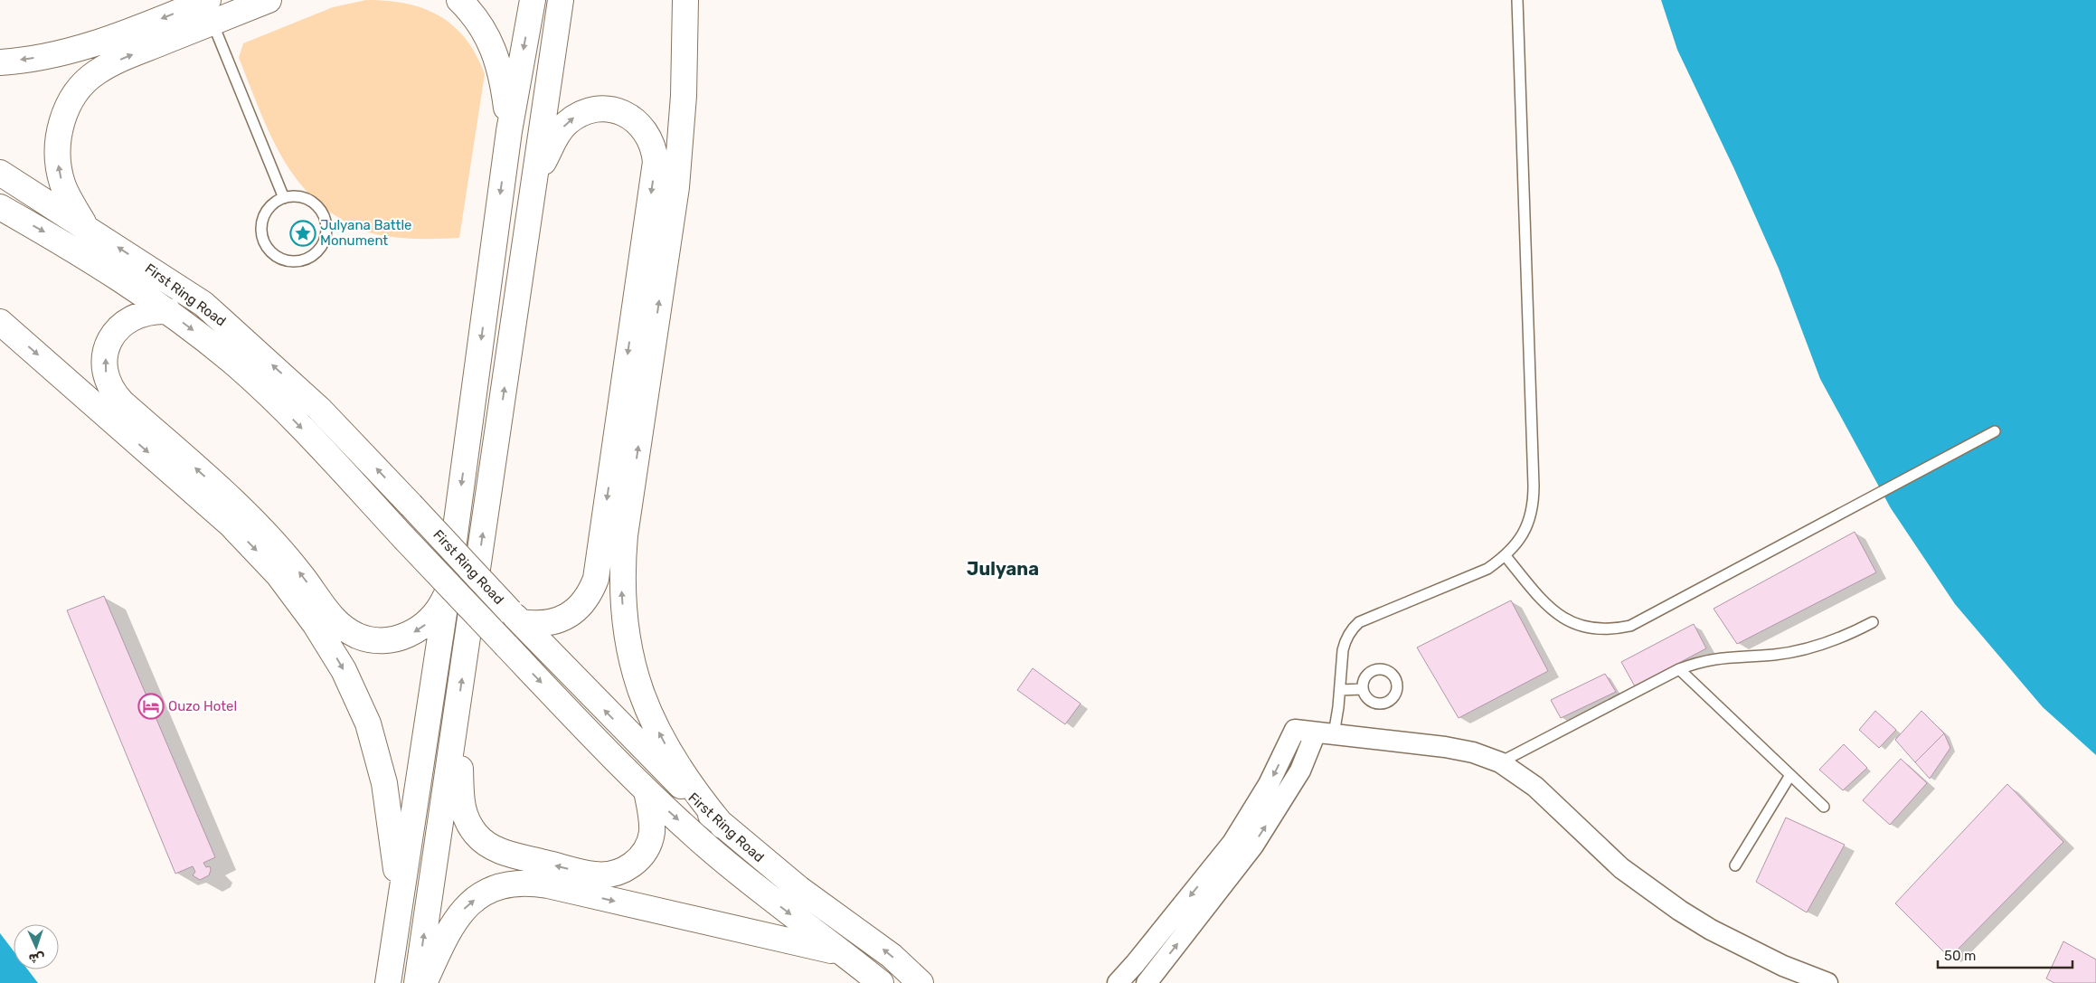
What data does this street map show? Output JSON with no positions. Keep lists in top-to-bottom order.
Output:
{
  "streets": {
    "main road": ["First Ring Road"]
  },
  "districts": ["Julyana"],
  "places": {
    "place": ["Julyana Battle Monument"],
    "hotel": ["Ouzo Hotel"]
  },
  "scale_bar": "50 m",
  "north": "bottom"
}
